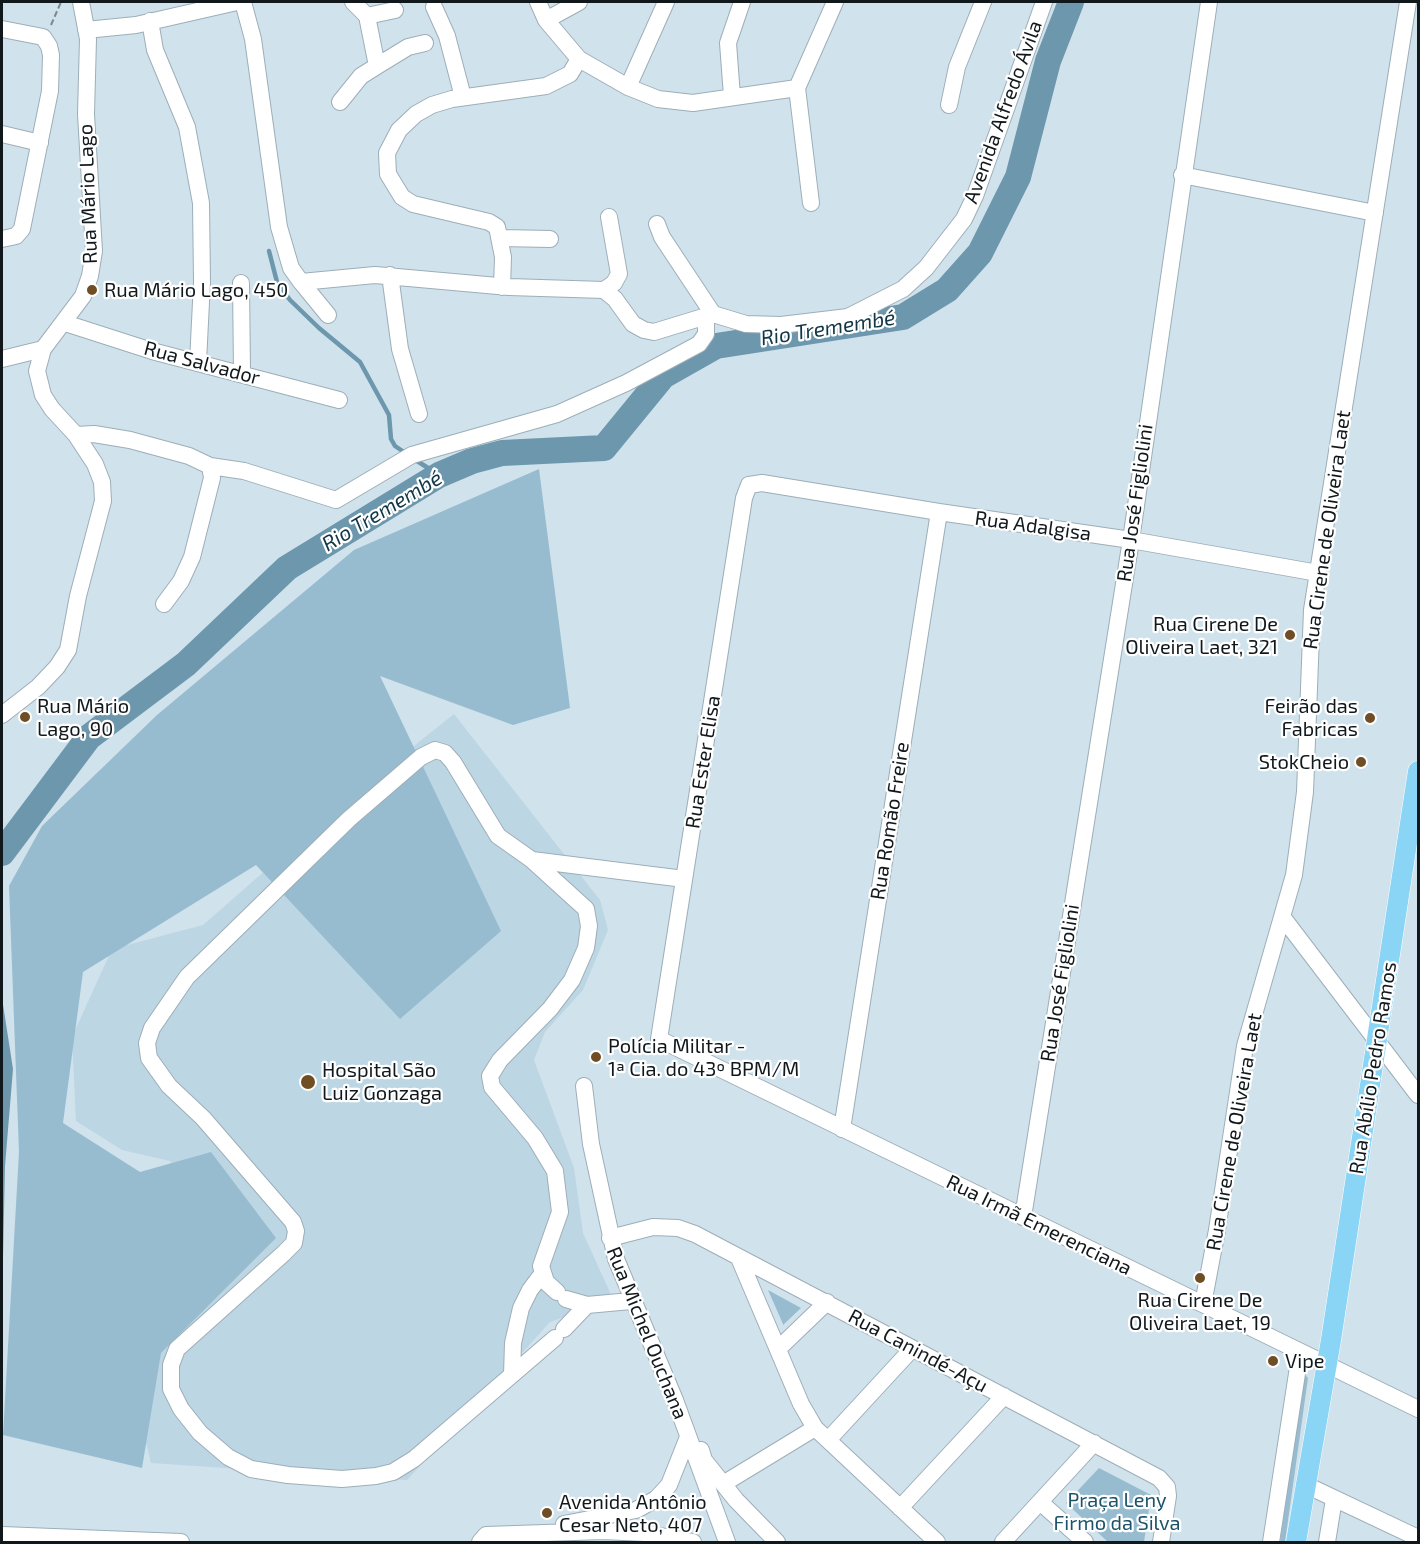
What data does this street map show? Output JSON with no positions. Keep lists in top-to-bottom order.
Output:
{
  "streets": {
    "main road": ["Rua Abílio Pedro Ramos"],
    "street": [
      "Avenida Alfredo Ávila",
      "Rua Mário Lago",
      "Rua Salvador",
      "Rua José Figliolini",
      "Rua Adalgisa",
      "Rua Cirene de Oliveira Laet",
      "Rua Ester Elisa",
      "Rua Romão Freire",
      "Rua Irmã Emerenciana",
      "Rua Michel Ouchana",
      "Rua Canindé-Açu"
    ]
  },
  "crossings": [
    ["Rua Mário Lago", "Rua Salvador"],
    ["Rua José Figliolini", "Rua Adalgisa"],
    ["Rua José Figliolini", "Rua Irmã Emerenciana"],
    ["Rua Adalgisa", "Rua Cirene de Oliveira Laet"],
    ["Rua Adalgisa", "Rua Ester Elisa"],
    ["Rua Adalgisa", "Rua Romão Freire"],
    ["Rua Cirene de Oliveira Laet", "Rua Irmã Emerenciana"],
    ["Rua Ester Elisa", "Rua Irmã Emerenciana"],
    ["Rua Romão Freire", "Rua Irmã Emerenciana"],
    ["Rua Abílio Pedro Ramos", "Rua Irmã Emerenciana"],
    ["Rua Michel Ouchana", "Rua Canindé-Açu"]
  ],
  "water": ["Rio Tremembé"],
  "parks": ["Praça Leny Firmo da Silva"],
  "places": [
    "Rua Mário Lago, 450",
    "Rua Cirene De Oliveira Laet, 321",
    "Rua Mário Lago, 90",
    "Feirão das Fabricas",
    "StokCheio",
    "Polícia Militar - 1ª Cia. do 43º BPM/M",
    "Hospital São Luiz Gonzaga",
    "Rua Cirene De Oliveira Laet, 19",
    "Vipe",
    "Avenida Antônio Cesar Neto, 407"
  ]
}
